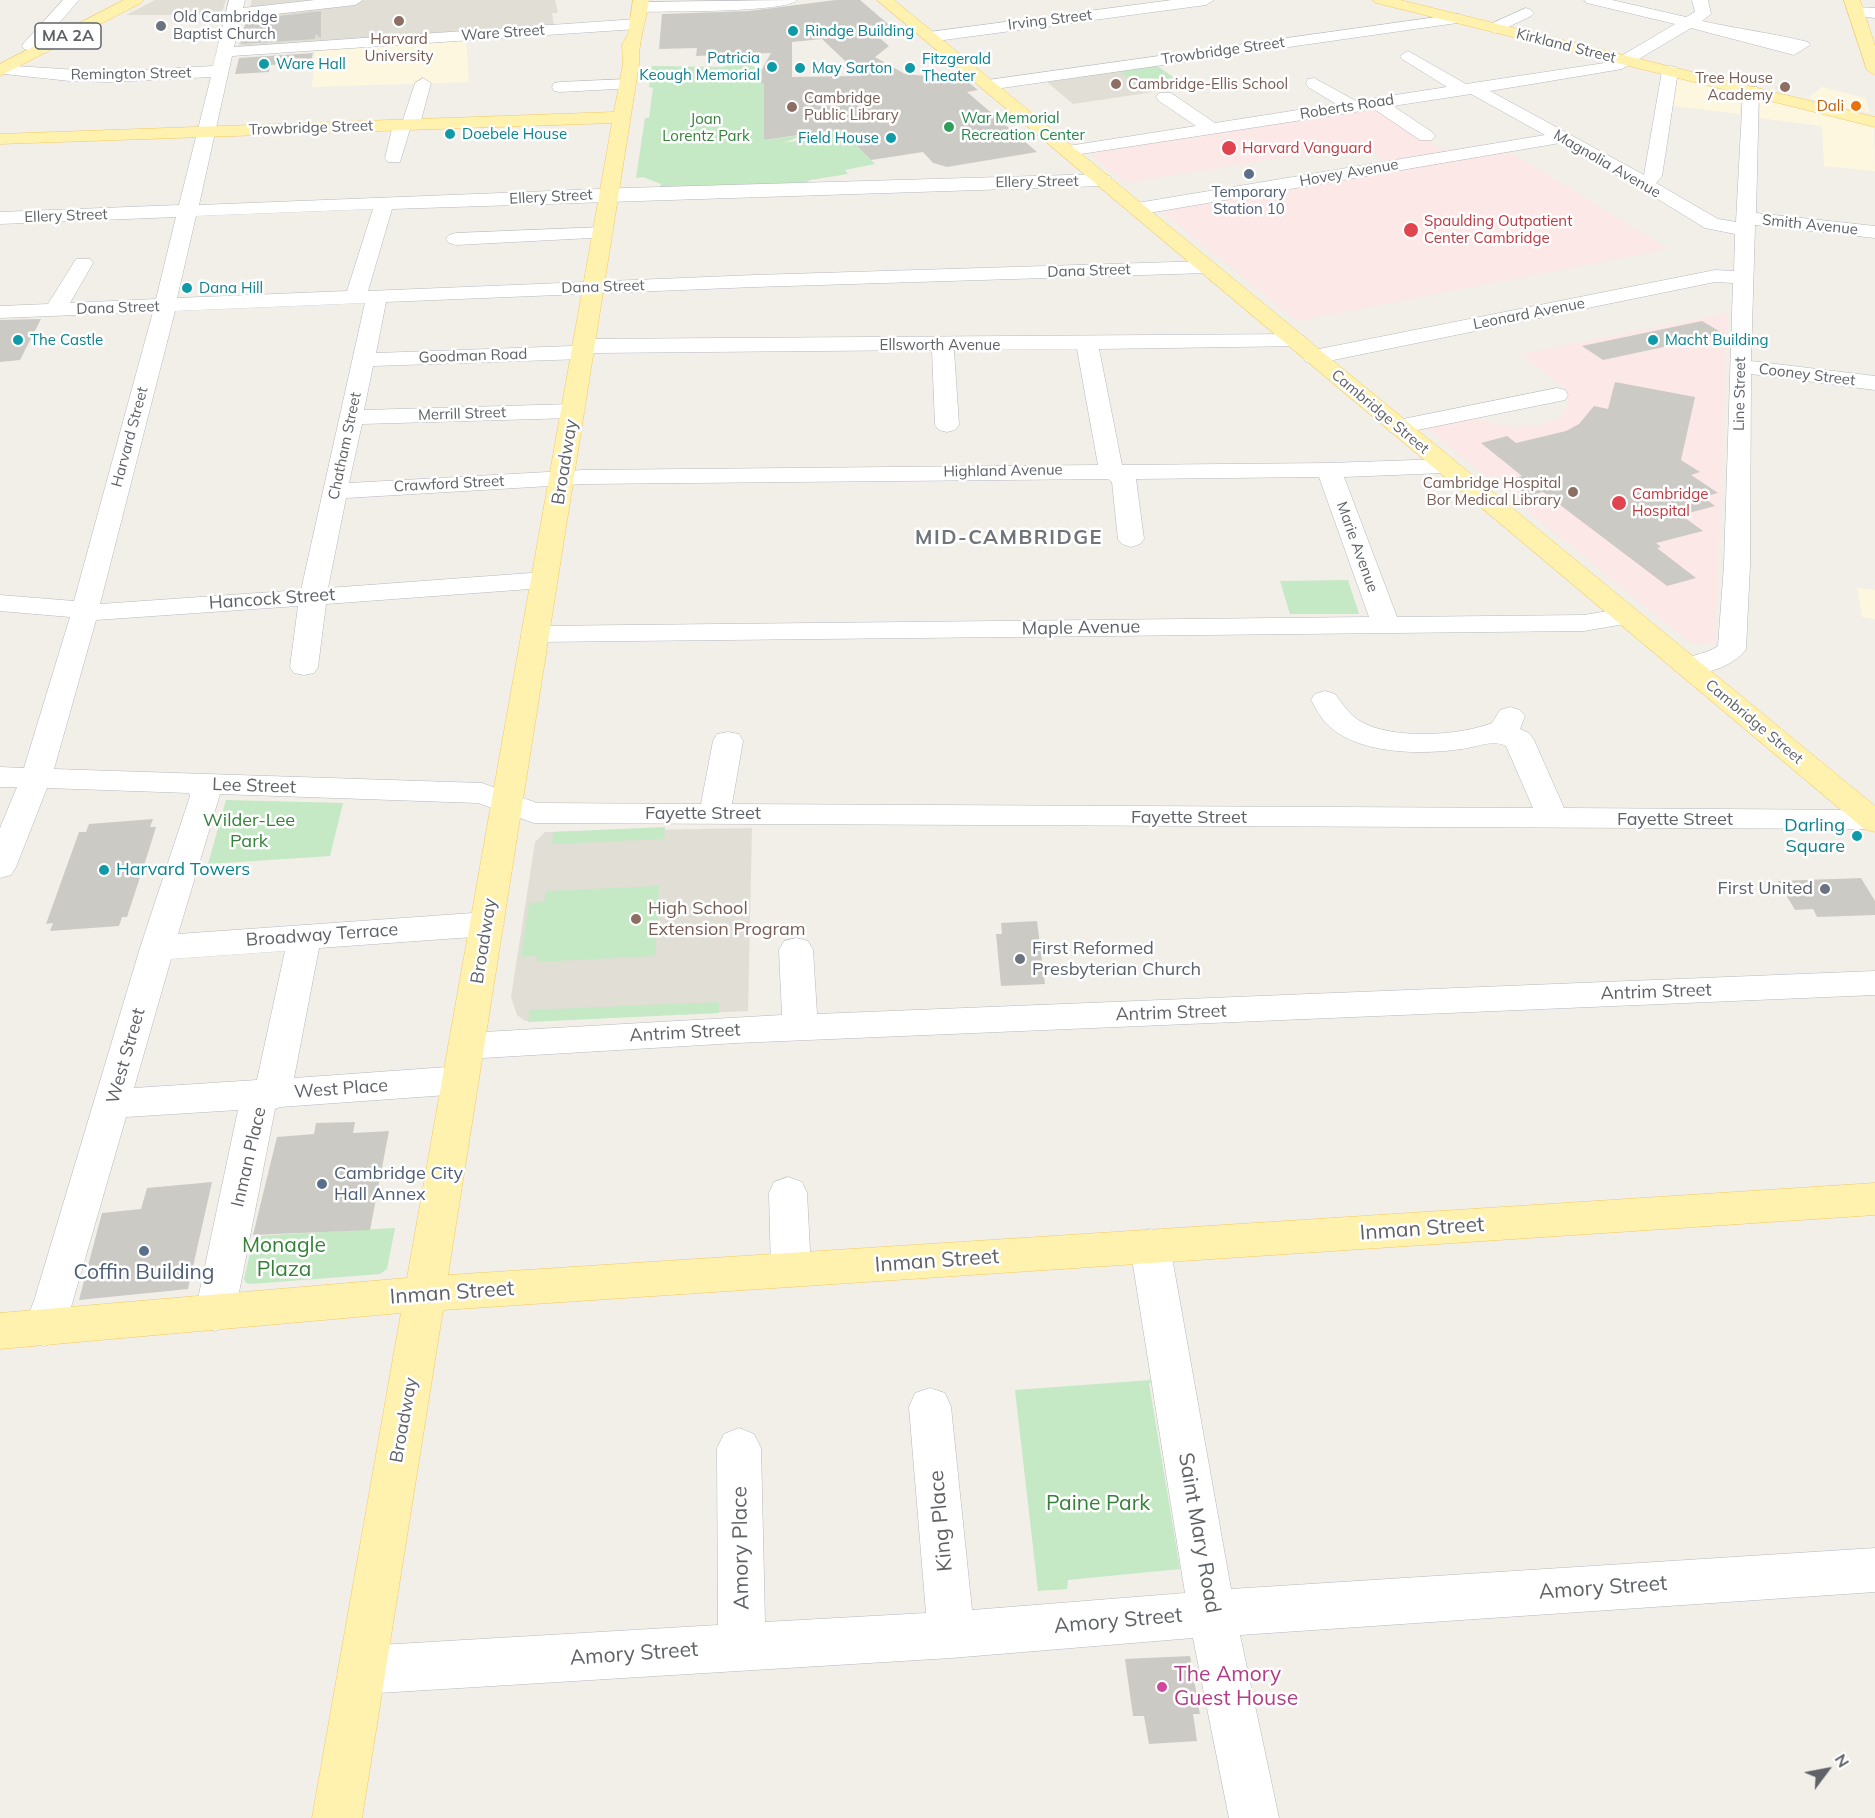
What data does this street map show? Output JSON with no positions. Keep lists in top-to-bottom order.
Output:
{
  "streets": {
    "main road": [
      "MA 2A",
      "Kirkland Street",
      "Trowbridge Street",
      "Cambridge Street",
      "Broadway",
      "Inman Street"
    ],
    "street": [
      "Irving Street",
      "Ware Street",
      "Remington Street",
      "Roberts Road",
      "Magnolia Avenue",
      "Hovey Avenue",
      "Ellery Street",
      "Smith Avenue",
      "Dana Street",
      "Leonard Avenue",
      "Ellsworth Avenue",
      "Goodman Road",
      "Cooney Street",
      "Line Street",
      "Merrill Street",
      "Harvard Street",
      "Chatham Street",
      "Highland Avenue",
      "Crawford Street",
      "Marie Avenue",
      "Hancock Street",
      "Maple Avenue",
      "Lee Street",
      "Fayette Street",
      "Broadway Terrace",
      "Antrim Street",
      "West Street",
      "West Place",
      "Inman Place",
      "King Place",
      "Saint Mary Road",
      "Amory Place",
      "Amory Street"
    ]
  },
  "crossings": [
    ["Irving Street", "Cambridge Street"],
    ["Ware Street", "Remington Street"],
    ["Ware Street", "Harvard Street"],
    ["Ware Street", "Broadway"],
    ["MA 2A", "Remington Street"],
    ["Kirkland Street", "Trowbridge Street"],
    ["Kirkland Street", "Roberts Road"],
    ["Kirkland Street", "Line Street"],
    ["Trowbridge Street", "Cambridge Street"],
    ["Trowbridge Street", "Harvard Street"],
    ["Trowbridge Street", "Broadway"],
    ["Remington Street", "Harvard Street"],
    ["Roberts Road", "Magnolia Avenue"],
    ["Roberts Road", "Cambridge Street"],
    ["Magnolia Avenue", "Hovey Avenue"],
    ["Magnolia Avenue", "Smith Avenue"],
    ["Magnolia Avenue", "Line Street"],
    ["Hovey Avenue", "Cambridge Street"],
    ["Ellery Street", "Cambridge Street"],
    ["Ellery Street", "Harvard Street"],
    ["Ellery Street", "Chatham Street"],
    ["Ellery Street", "Broadway"],
    ["Smith Avenue", "Line Street"],
    ["Dana Street", "Cambridge Street"],
    ["Dana Street", "Harvard Street"],
    ["Dana Street", "Chatham Street"],
    ["Dana Street", "Broadway"],
    ["Leonard Avenue", "Line Street"],
    ["Leonard Avenue", "Cambridge Street"],
    ["Ellsworth Avenue", "Goodman Road"],
    ["Ellsworth Avenue", "Cambridge Street"],
    ["Ellsworth Avenue", "Broadway"],
    ["Goodman Road", "Chatham Street"],
    ["Goodman Road", "Broadway"],
    ["Cooney Street", "Line Street"],
    ["Line Street", "Cambridge Street"],
    ["Cambridge Street", "Highland Avenue"],
    ["Cambridge Street", "Maple Avenue"],
    ["Cambridge Street", "Fayette Street"],
    ["Merrill Street", "Chatham Street"],
    ["Merrill Street", "Broadway"],
    ["Harvard Street", "Hancock Street"],
    ["Harvard Street", "Lee Street"],
    ["Chatham Street", "Crawford Street"],
    ["Chatham Street", "Hancock Street"],
    ["Broadway", "Highland Avenue"],
    ["Broadway", "Crawford Street"],
    ["Broadway", "Hancock Street"],
    ["Broadway", "Maple Avenue"],
    ["Broadway", "Lee Street"],
    ["Broadway", "Fayette Street"],
    ["Broadway", "Broadway Terrace"],
    ["Broadway", "Antrim Street"],
    ["Broadway", "West Place"],
    ["Broadway", "Inman Street"],
    ["Broadway", "Amory Street"],
    ["Highland Avenue", "Crawford Street"],
    ["Highland Avenue", "Marie Avenue"],
    ["Marie Avenue", "Maple Avenue"],
    ["Lee Street", "Fayette Street"],
    ["Lee Street", "West Street"],
    ["Broadway Terrace", "West Street"],
    ["Broadway Terrace", "Inman Place"],
    ["Antrim Street", "West Place"],
    ["West Street", "West Place"],
    ["West Street", "Inman Street"],
    ["West Place", "Inman Place"],
    ["Inman Place", "Inman Street"],
    ["Inman Street", "Saint Mary Road"],
    ["King Place", "Amory Street"],
    ["Saint Mary Road", "Amory Street"],
    ["Amory Place", "Amory Street"]
  ],
  "districts": ["MID-CAMBRIDGE"],
  "parks": [
    "Joan Lorentz Park",
    "Wilder-Lee Park",
    "Monagle Plaza",
    "Paine Park"
  ],
  "places": [
    "Harvard University",
    "Old Cambridge Baptist Church",
    "Rindge Building",
    "Ware Hall",
    "Patricia Keough Memorial",
    "May Sarton",
    "Fitzgerald Theater",
    "Cambridge-Ellis School",
    "Tree House Academy",
    "Dali",
    "Cambridge Public Library",
    "War Memorial Recreation Center",
    "Doebele House",
    "Field House",
    "Harvard Vanguard",
    "Temporary Station 10",
    "Spaulding Outpatient Center Cambridge",
    "Dana Hill",
    "The Castle",
    "Macht Building",
    "Cambridge Hospital Bor Medical Library",
    "Cambridge Hospital",
    "Darling Square",
    "Harvard Towers",
    "First United",
    "High School Extension Program",
    "First Reformed Presbyterian Church",
    "Cambridge City Hall Annex",
    "Coffin Building",
    "The Amory Guest House"
  ],
  "north": "top right"
}
